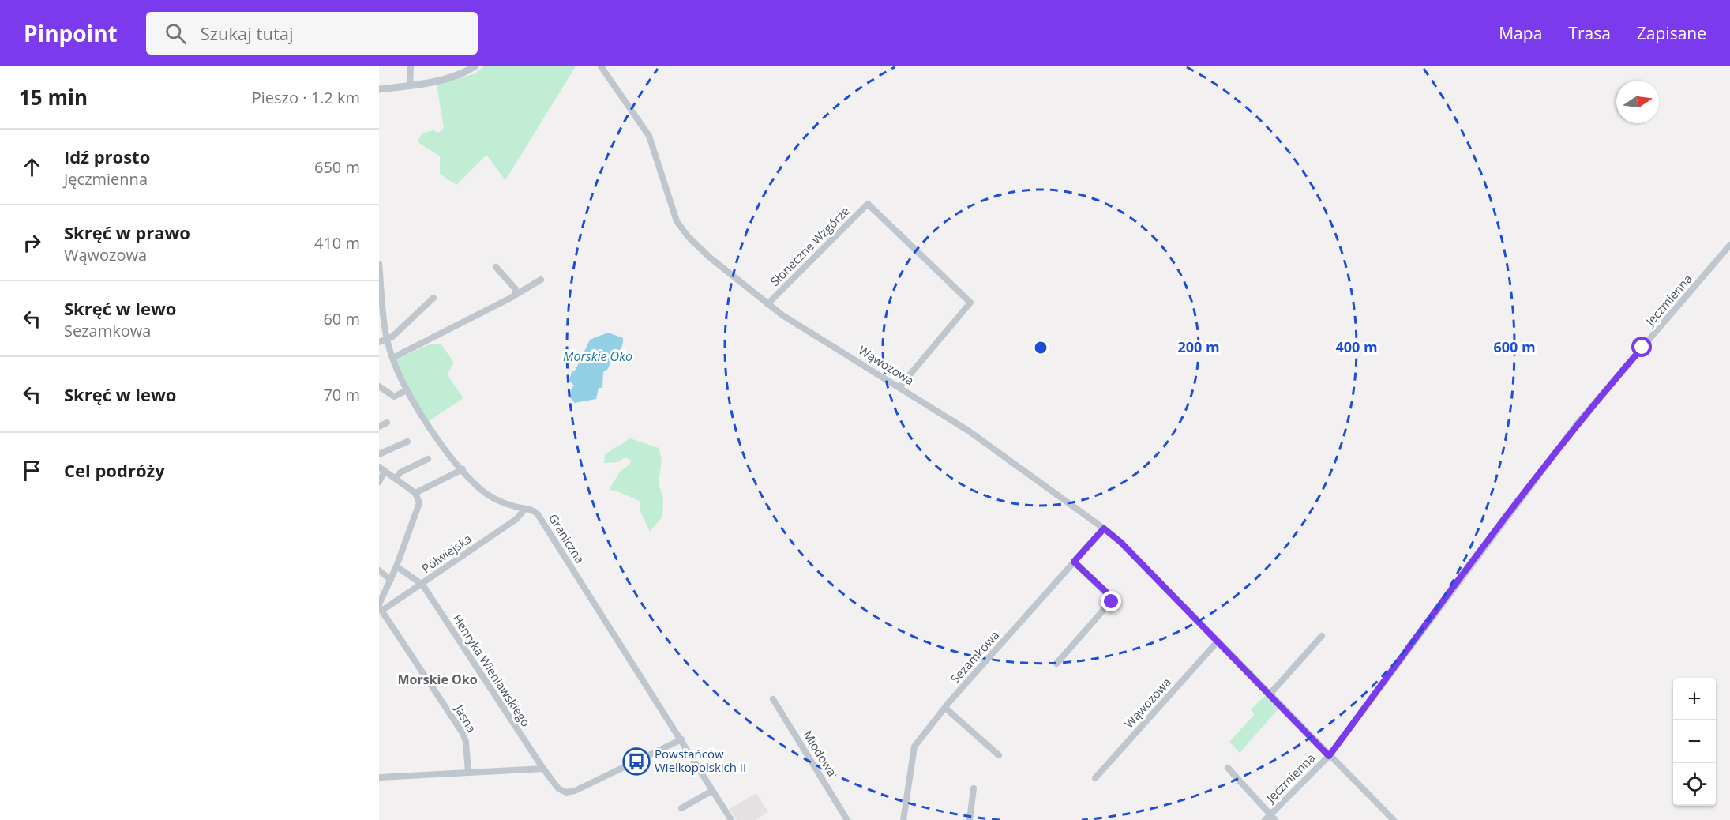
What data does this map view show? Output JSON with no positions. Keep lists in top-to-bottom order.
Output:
{
  "streets": {
    "street": [
      "Słoneczne Wzgórze",
      "Jęczmienna",
      "Wąwozowa",
      "Graniczna",
      "Półwiejska",
      "Sezamkowa",
      "Henryka Wieniawskiego",
      "Jasna",
      "Miodowa"
    ]
  },
  "crossings": [
    ["Słoneczne Wzgórze", "Wąwozowa"],
    ["Jęczmienna", "Wąwozowa"],
    ["Wąwozowa", "Sezamkowa"],
    ["Graniczna", "Półwiejska"],
    ["Graniczna", "Henryka Wieniawskiego"],
    ["Półwiejska", "Henryka Wieniawskiego"],
    ["Półwiejska", "Jasna"]
  ],
  "districts": ["Morskie Oko"],
  "water": ["Morskie Oko"],
  "places": {
    "bus stop": ["Powstańców Wielkopolskich II"]
  },
  "north": "right",
  "page": {
    "header": "Pinpoint",
    "search": "Szukaj tutaj",
    "nav": ["Mapa", "Trasa", "Zapisane"],
    "heading": ["15 min", "Pieszo · 1.2 km"],
    "list": [
      ["Idź prosto", "Jęczmienna", "650 m"],
      ["Skręć w prawo", "Wąwozowa", "410 m"],
      ["Skręć w lewo", "Sezamkowa", "60 m"],
      ["Skręć w lewo", "70 m"],
      "Cel podróży"
    ],
    "map_buttons": ["+", "−"]
  },
  "rings": ["200 m", "400 m", "600 m"]
}
